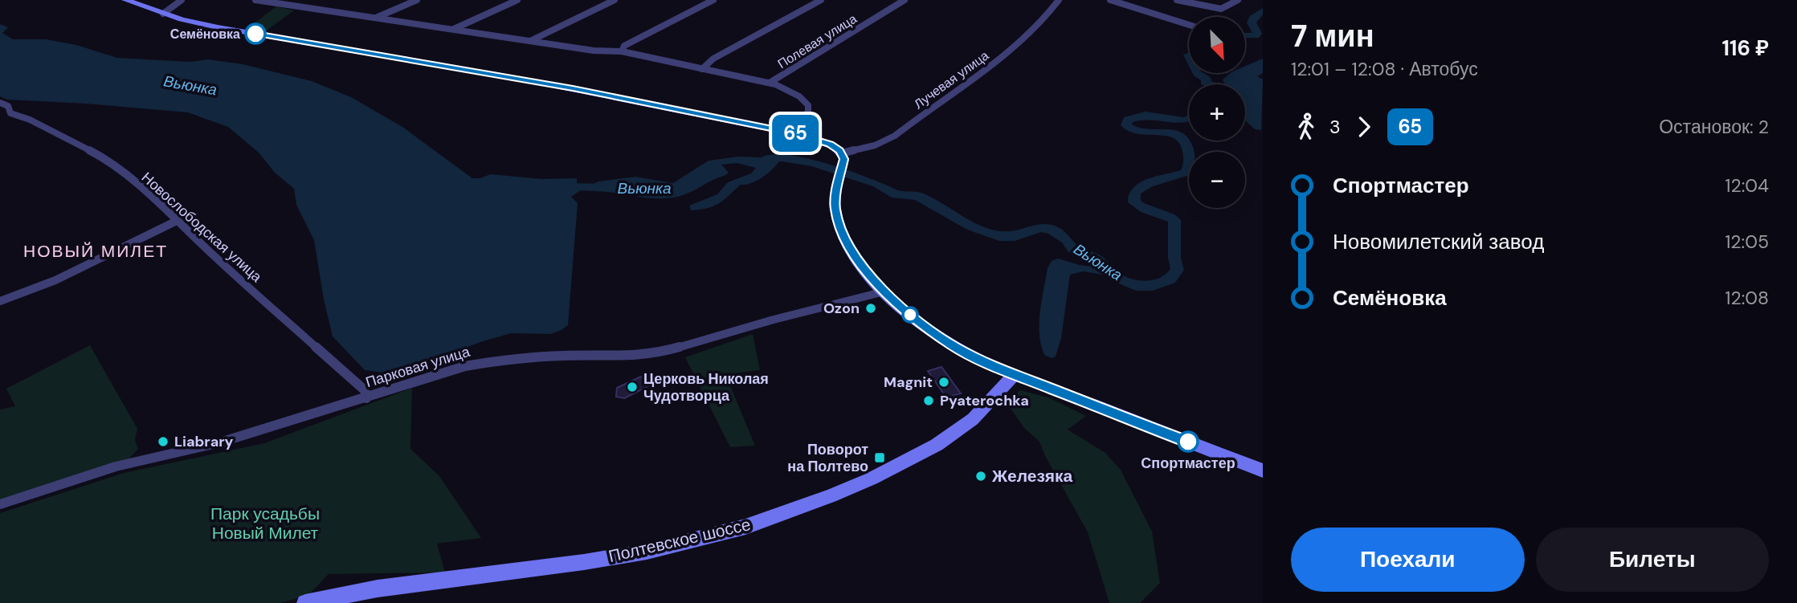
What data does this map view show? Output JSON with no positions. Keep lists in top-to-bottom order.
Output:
{
  "streets": {
    "main road": ["Полтевское шоссе"],
    "street": [
      "Полевая улица",
      "Лучевая улица",
      "Новослободская улица",
      "Парковая улица"
    ]
  },
  "crossings": [
    ["Новослободская улица", "Парковая улица"]
  ],
  "districts": ["НОВЫЙ МИЛЕТ"],
  "water": ["Вьюнка"],
  "parks": ["Парк усадьбы Новый Милет"],
  "places": {
    "other": [
      "Семёновка",
      "Ozon",
      "Magnit",
      "Церковь Николая Чудотворца",
      "Pyaterochka",
      "Liabrary",
      "Спортмастер",
      "Железяка"
    ],
    "transit": ["Поворот на Полтево"]
  },
  "lines": ["bus line 65"],
  "north": "bottom right",
  "page": {
    "on_map": "65",
    "heading": ["7 мин", "12:01 – 12:08 · Автобус", "116 ₽"],
    "map_buttons": ["+", "−"],
    "legs": ["3", "65", "Остановок: 2"],
    "list": [
      {
        "name": "Спортмастер",
        "value": "12:04"
      },
      {
        "name": "Новомилетский завод",
        "value": "12:05"
      },
      {
        "name": "Семёновка",
        "value": "12:08"
      }
    ],
    "buttons": ["Поехали", "Билеты"]
  }
}
